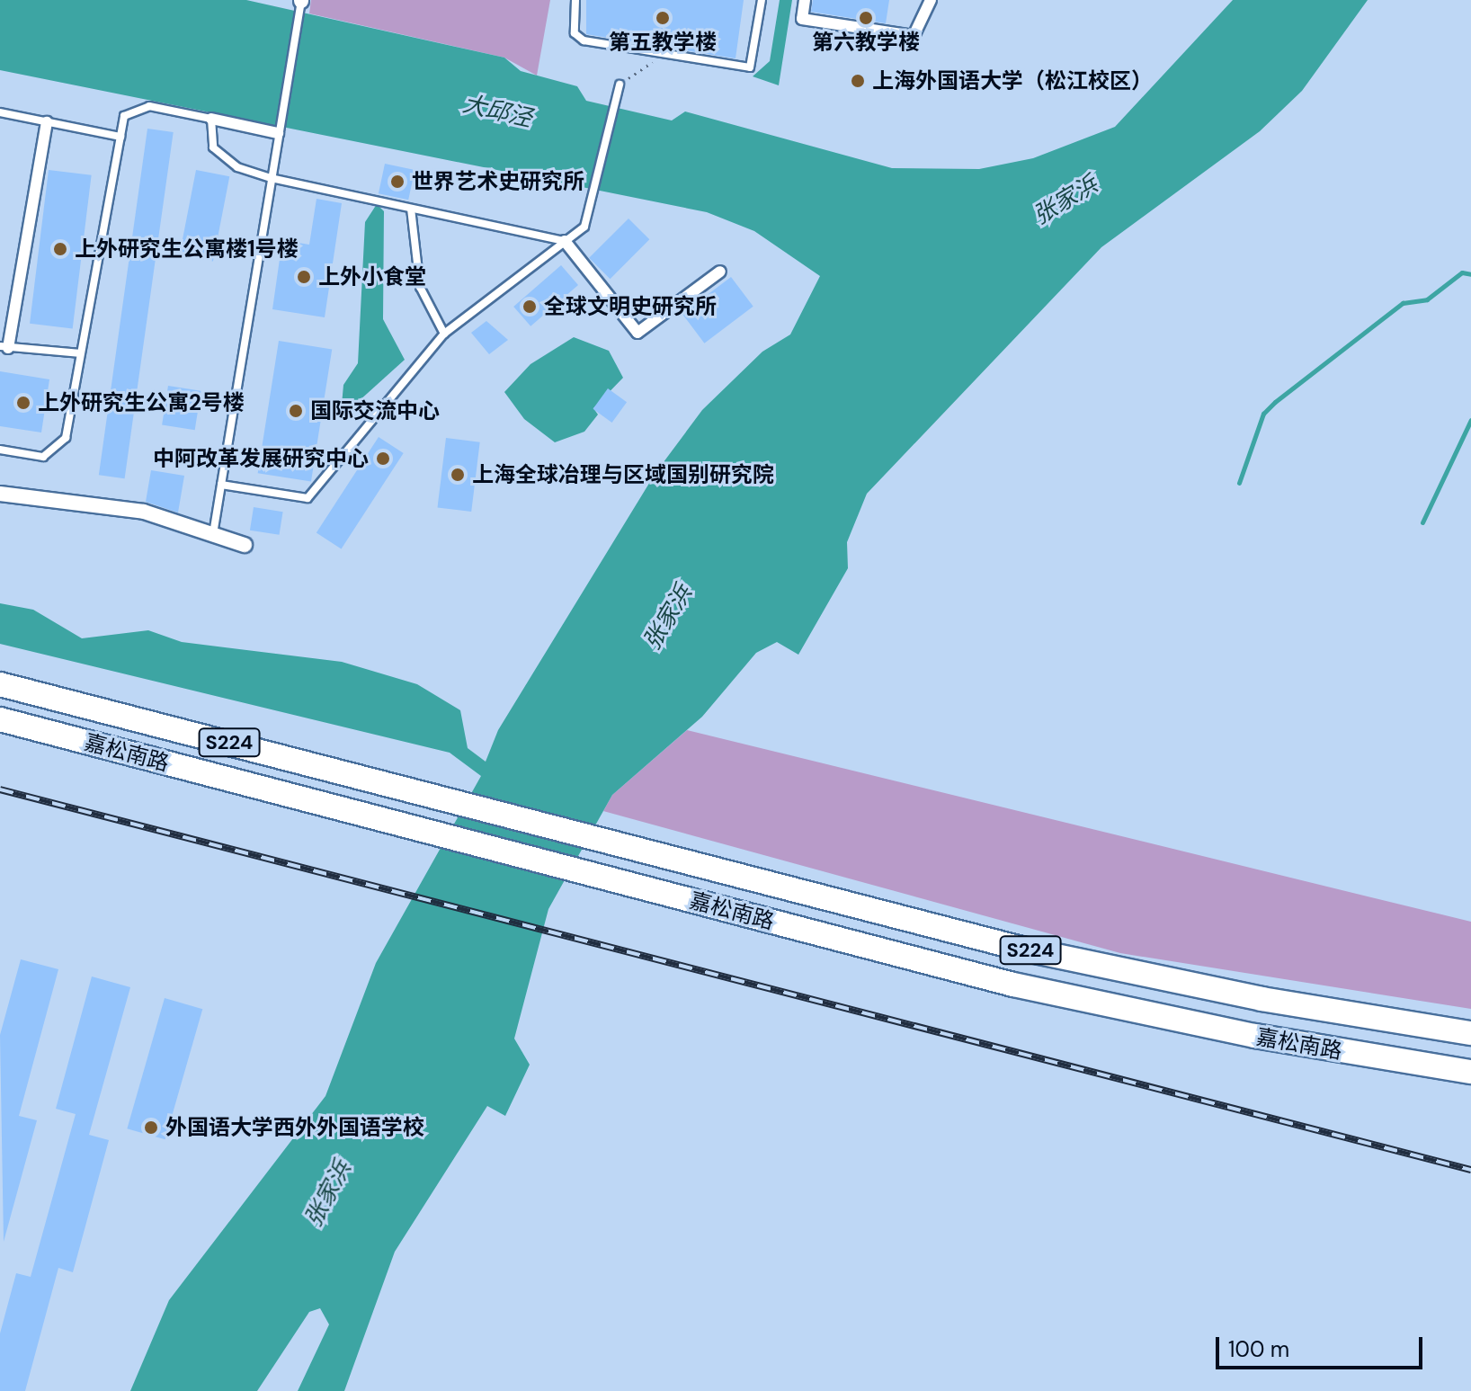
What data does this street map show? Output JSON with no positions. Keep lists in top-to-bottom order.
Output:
{
  "streets": {
    "main road": ["S224", "嘉松南路"]
  },
  "water": ["大邱泾", "张家浜"],
  "places": [
    "第五教学楼",
    "第六教学楼",
    "上海外国语大学（松江校区）",
    "世界艺术史研究所",
    "上外研究生公寓楼1号楼",
    "上外小食堂",
    "全球文明史研究所",
    "上外研究生公寓2号楼",
    "国际交流中心",
    "中阿改革发展研究中心",
    "上海全球冶理与区域国别研究院",
    "外国语大学西外外国语学校"
  ],
  "scale_bar": "100 m"
}
